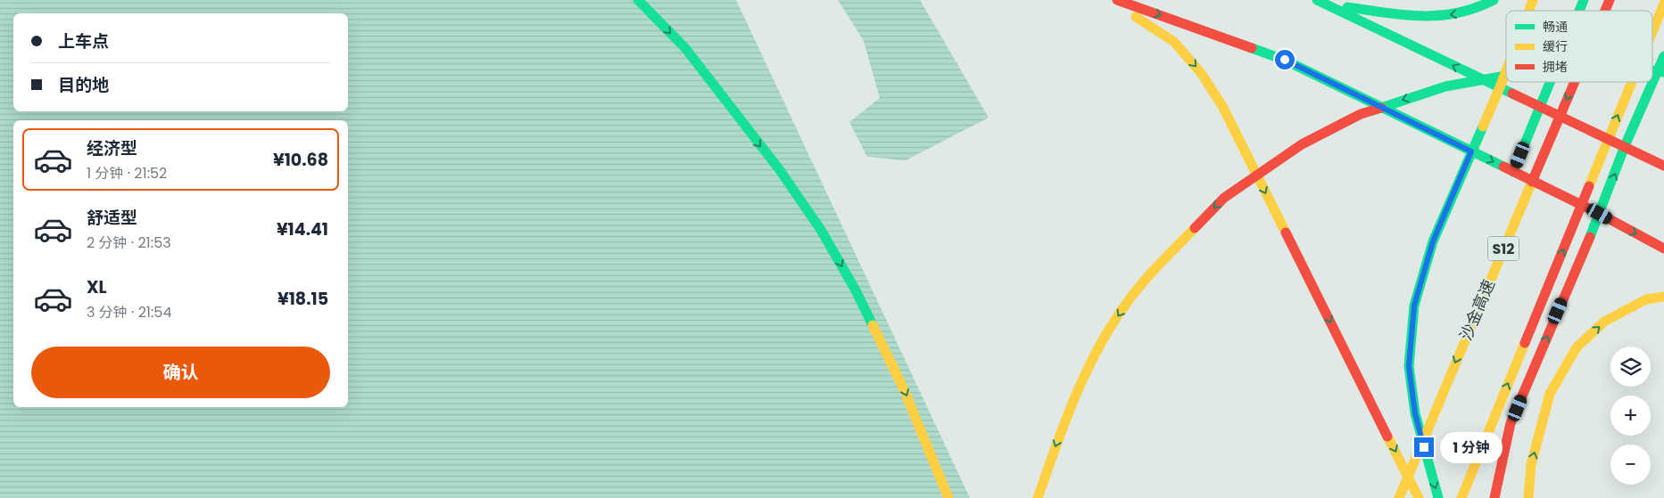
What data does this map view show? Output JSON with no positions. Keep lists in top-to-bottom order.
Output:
{
  "streets": {
    "main road": ["S12", "沙金高速"]
  },
  "legend": ["畅通", "缓行", "拥堵"],
  "page": {
    "banner": ["上车点", "目的地"],
    "list": [
      {
        "name": "经济型",
        "note": "1 分钟 · 21:52",
        "value": "¥10.68"
      },
      {
        "name": "舒适型",
        "note": "2 分钟 · 21:53",
        "value": "¥14.41"
      },
      {
        "name": "XL",
        "note": "3 分钟 · 21:54",
        "value": "¥18.15"
      }
    ],
    "buttons": "确认",
    "map_buttons": ["+", "−"],
    "bubble": "1 分钟"
  }
}
